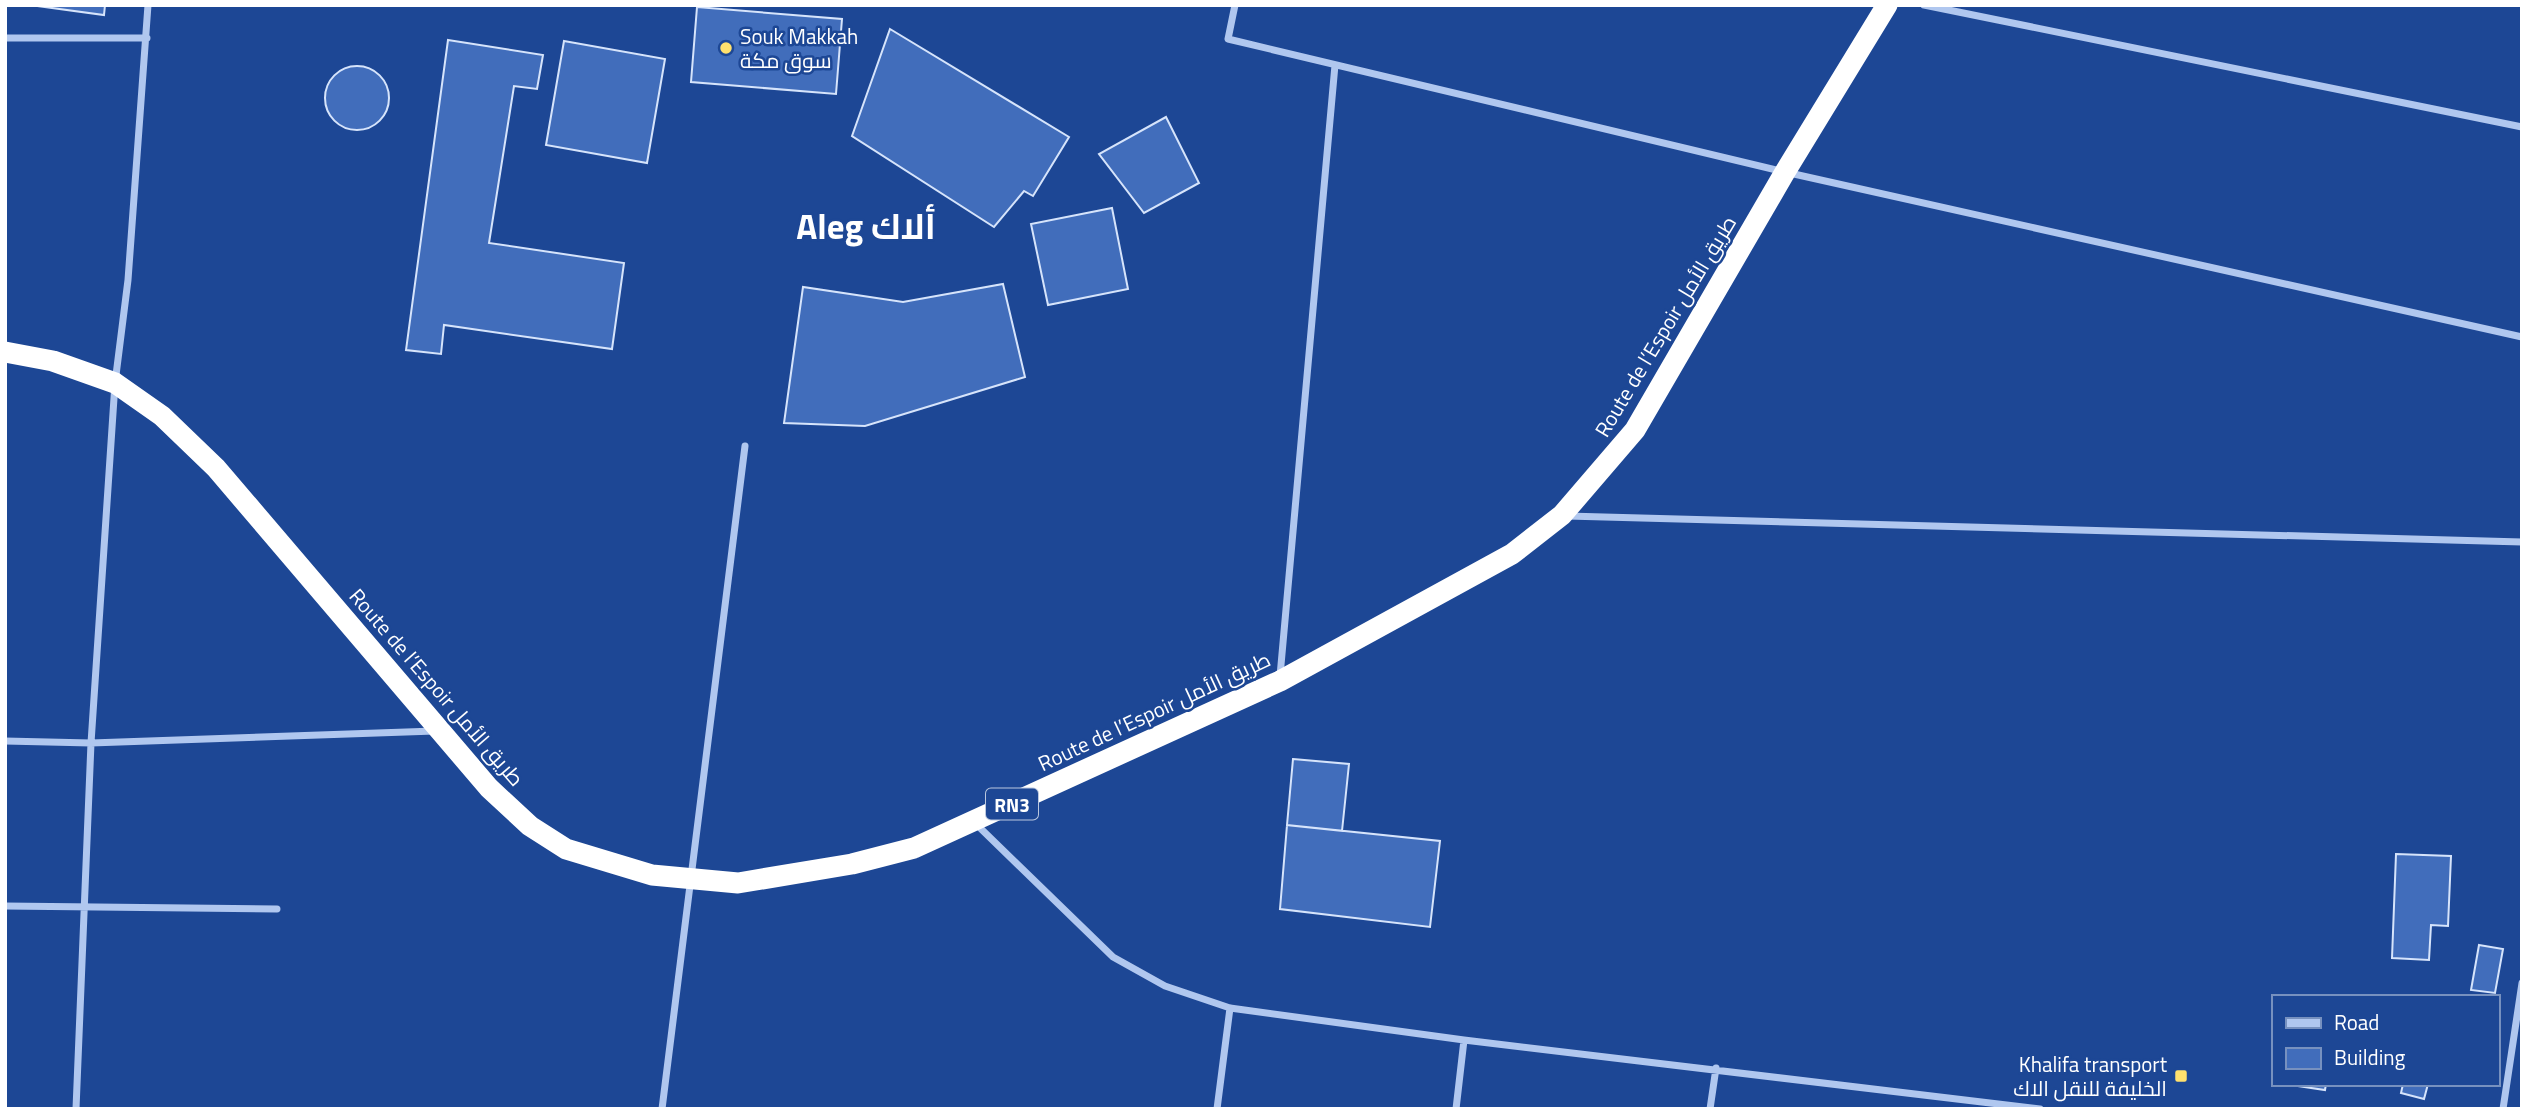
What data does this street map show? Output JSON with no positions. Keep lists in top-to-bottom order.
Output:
{
  "streets": {
    "highway": ["Route de l’Espoir طريق الأمل", "RN3"]
  },
  "districts": ["Aleg ألاك"],
  "places": {
    "other": ["Souk Makkah سوق مكة"],
    "transit": ["Khalifa transport الخليفة للنقل الاك"]
  },
  "legend": ["Road", "Building"]
}
